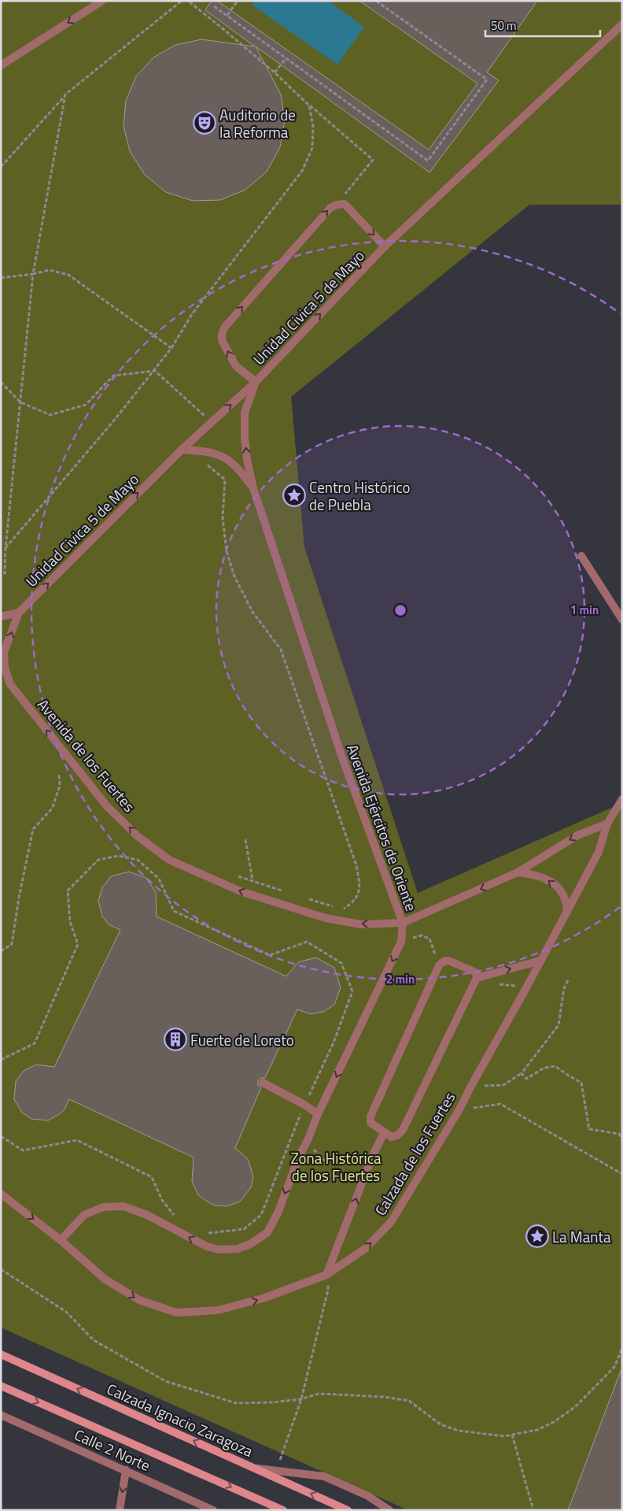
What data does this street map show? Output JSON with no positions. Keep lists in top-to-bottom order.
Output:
{
  "streets": {
    "main road": ["Calzada Ignacio Zaragoza"],
    "street": [
      "Unidad Civica 5 de Mayo",
      "Avenida de los Fuertes",
      "Avenida Ejércitos de Oriente",
      "Calzada de los Fuertes",
      "Calle 2 Norte"
    ]
  },
  "crossings": [
    ["Unidad Civica 5 de Mayo", "Avenida de los Fuertes"],
    ["Unidad Civica 5 de Mayo", "Avenida Ejércitos de Oriente"],
    ["Avenida de los Fuertes", "Avenida Ejércitos de Oriente"],
    ["Avenida Ejércitos de Oriente", "Calzada de los Fuertes"]
  ],
  "one_way": ["Unidad Civica 5 de Mayo", "Avenida de los Fuertes"],
  "parks": ["Zona Histórica de los Fuertes"],
  "places": {
    "theatre": ["Auditorio de la Reforma"],
    "place": ["Centro Histórico de Puebla", "La Manta"],
    "building": ["Fuerte de Loreto"]
  },
  "scale_bar": "50 m",
  "rings": ["1 min", "2 min"]
}
